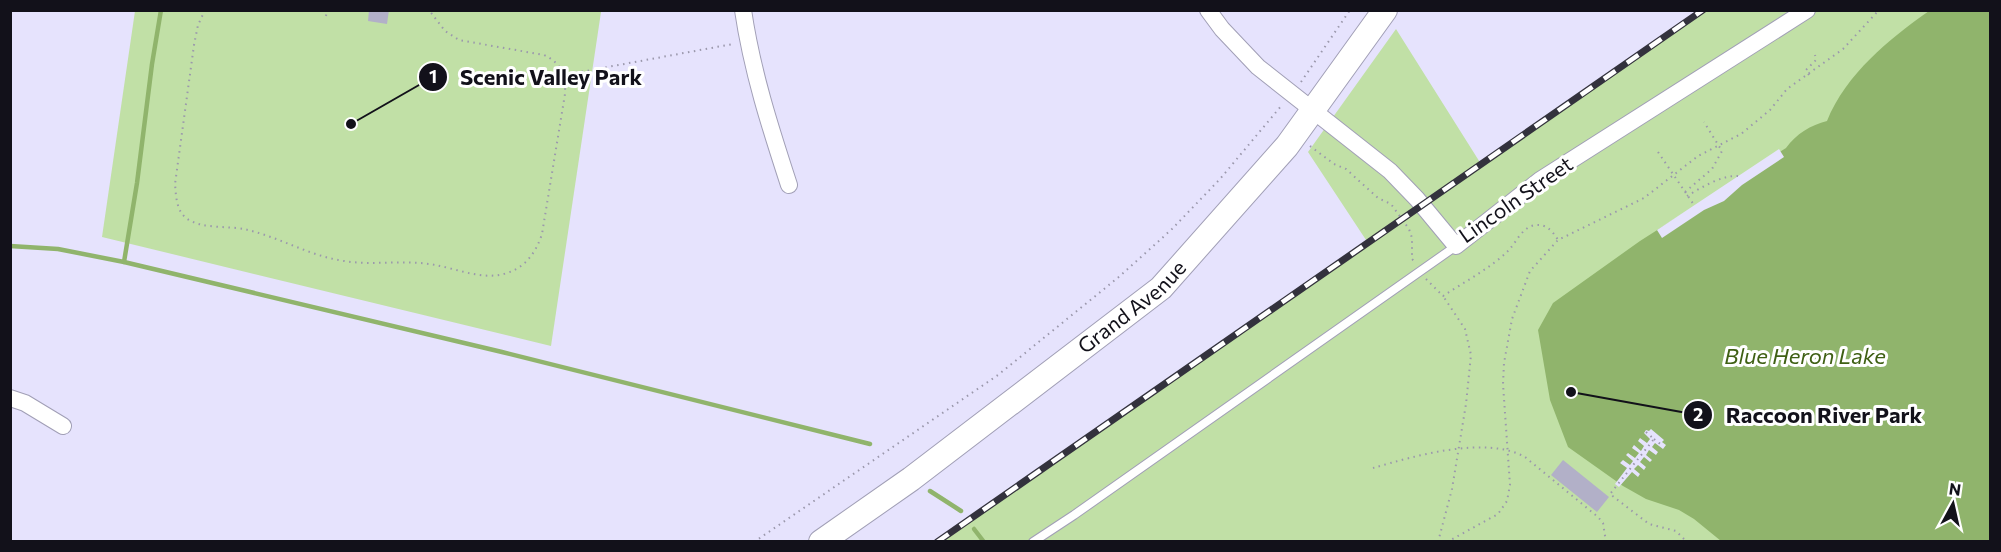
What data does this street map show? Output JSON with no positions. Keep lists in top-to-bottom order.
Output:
{
  "streets": {
    "main road": ["Grand Avenue"],
    "street": ["Lincoln Street"]
  },
  "crossings": [
    ["Lincoln Street", "Grand Avenue"]
  ],
  "water": ["Blue Heron Lake"],
  "places": ["Scenic Valley Park", "Raccoon River Park"],
  "north": "top"
}
